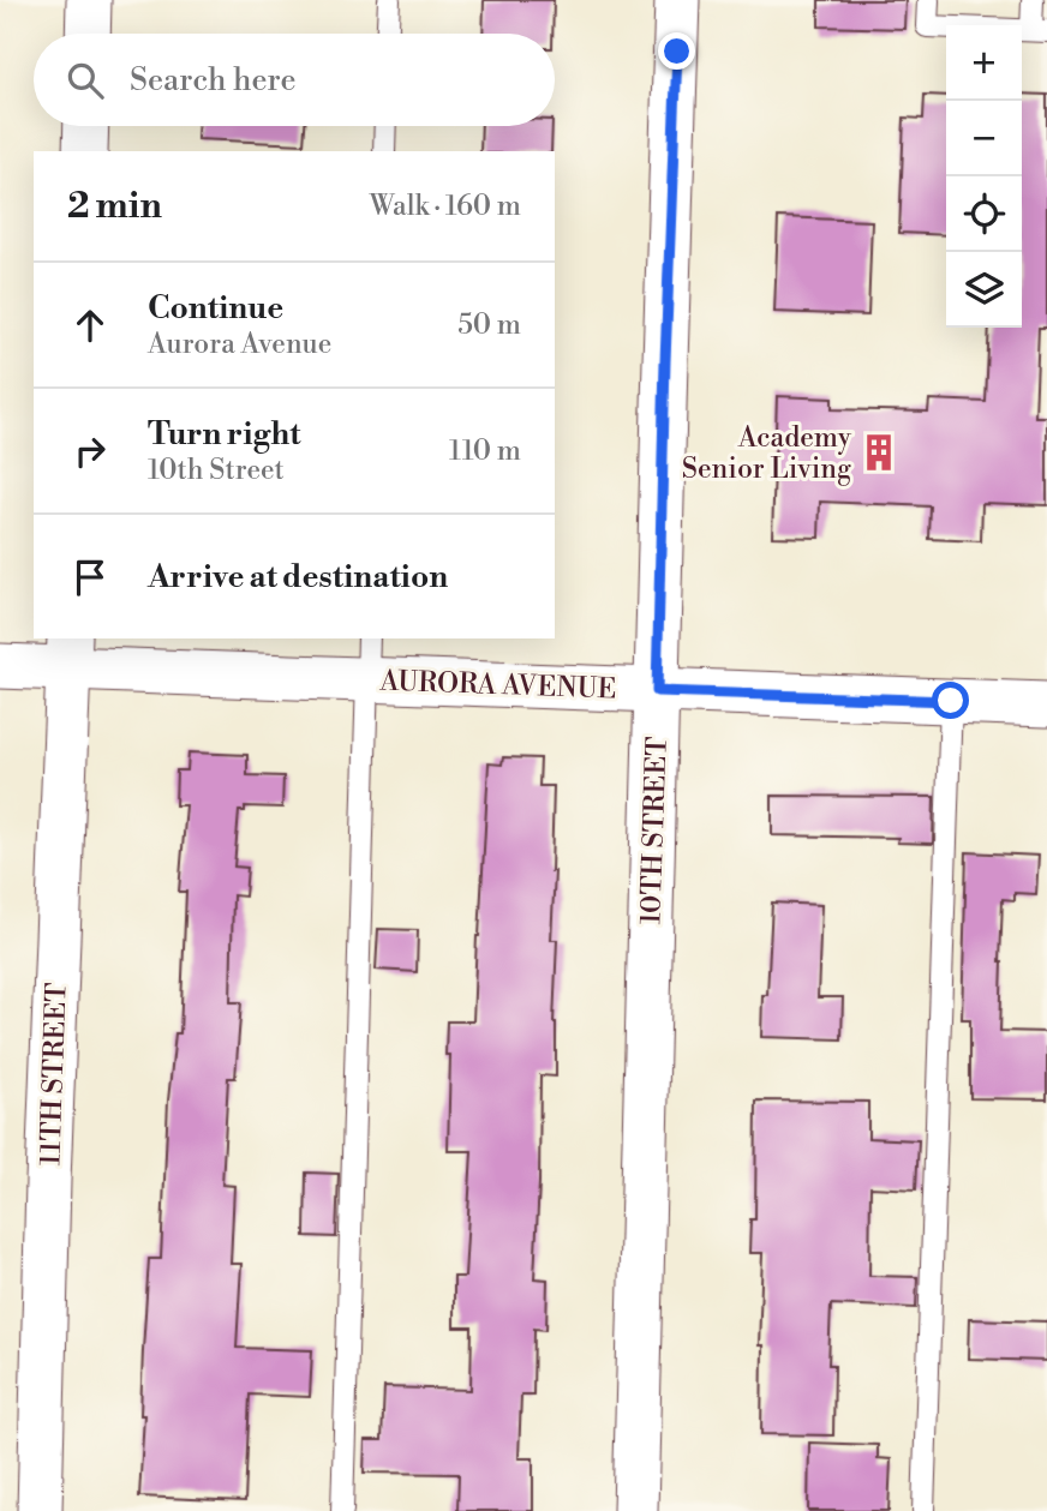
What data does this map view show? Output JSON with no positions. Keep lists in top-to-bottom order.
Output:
{
  "streets": {
    "street": ["AURORA AVENUE", "10TH STREET", "11TH STREET"]
  },
  "crossings": [
    ["AURORA AVENUE", "10TH STREET"],
    ["AURORA AVENUE", "11TH STREET"]
  ],
  "places": {
    "building": ["Academy Senior Living"]
  },
  "page": {
    "map_buttons": ["+", "−"],
    "search": "Search here",
    "heading": ["2 min", "Walk · 160 m"],
    "list": [
      ["Continue", "Aurora Avenue", "50 m"],
      ["Turn right", "10th Street", "110 m"],
      "Arrive at destination"
    ]
  }
}
